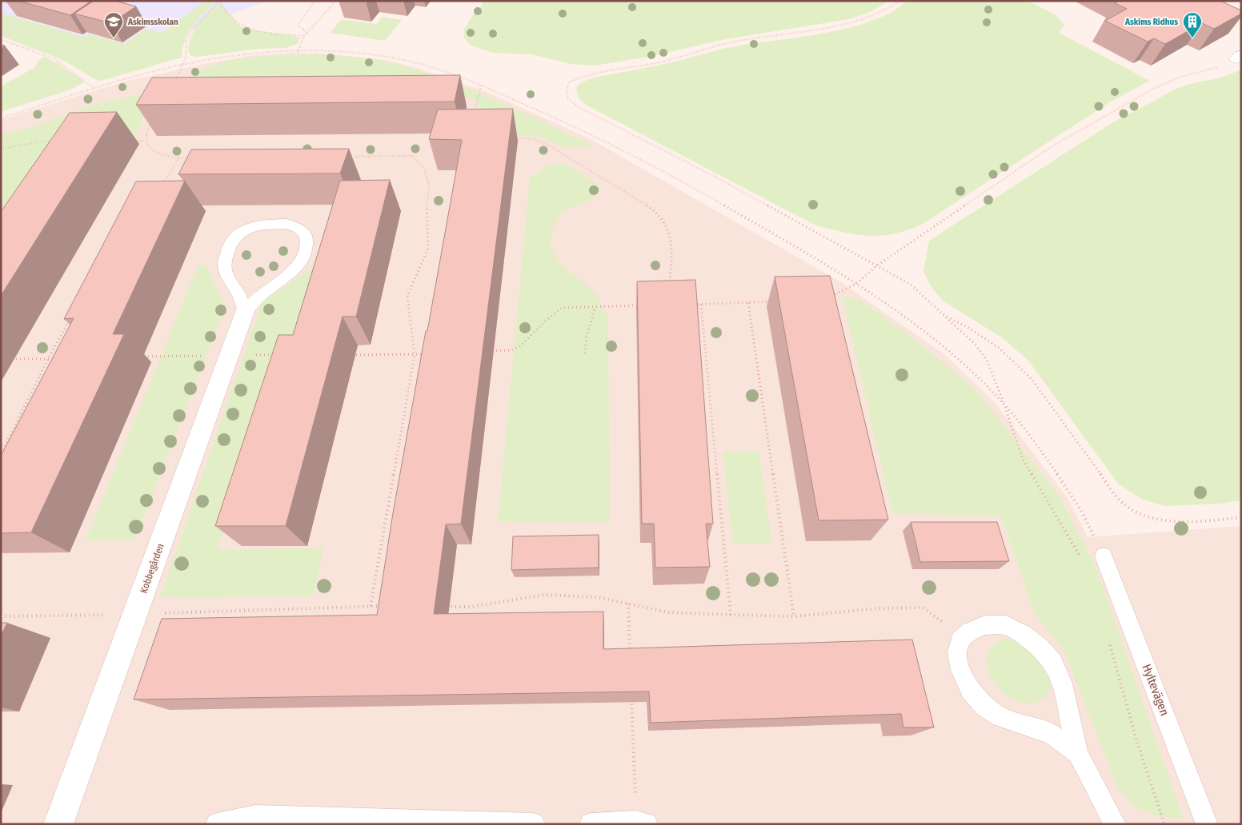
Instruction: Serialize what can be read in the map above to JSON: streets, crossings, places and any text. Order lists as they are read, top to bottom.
{
  "streets": {
    "street": ["Kobbegården"],
    "lane": ["Hyltevägen"]
  },
  "places": {
    "school or university": ["Askimsskolan"],
    "building": ["Askims Ridhus"]
  }
}
